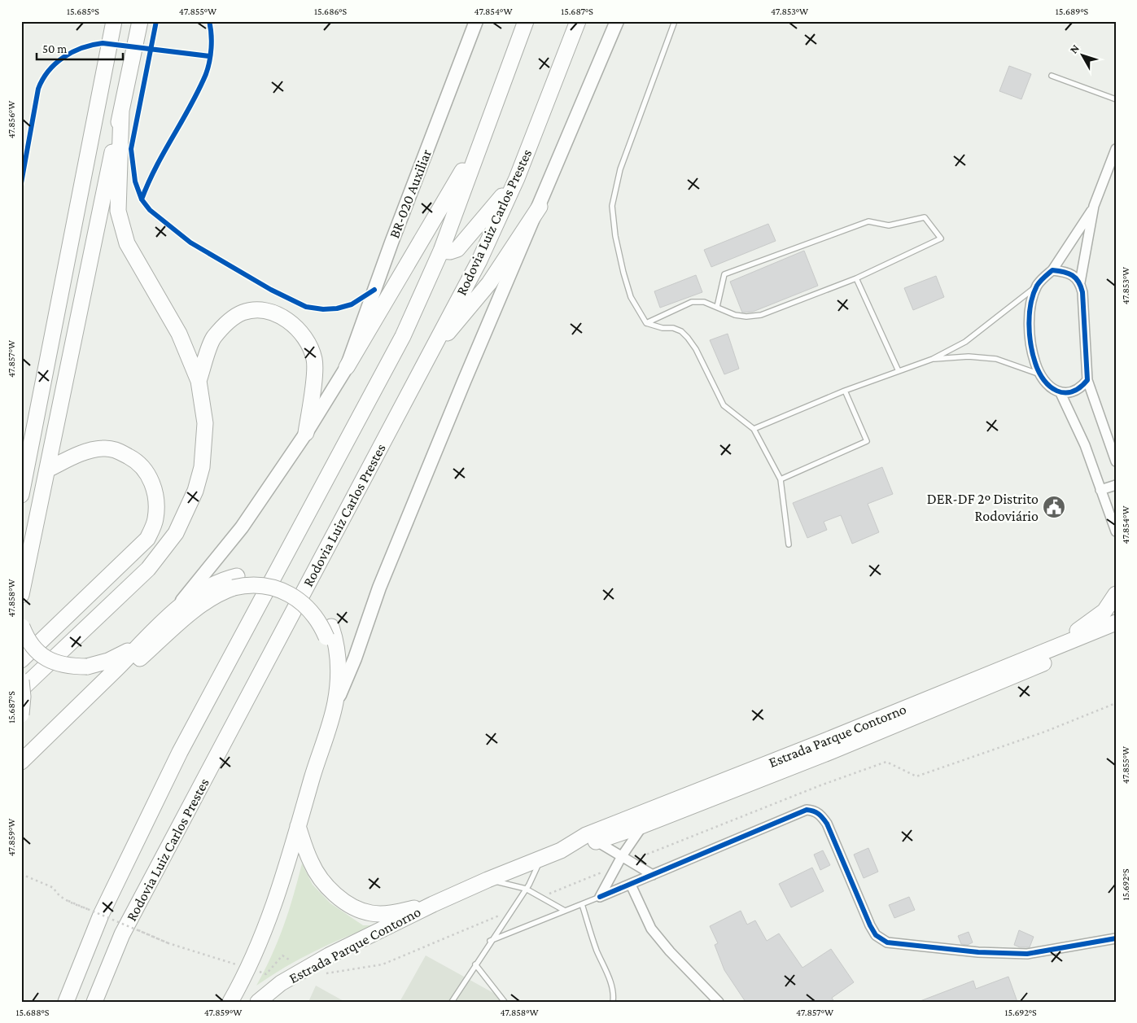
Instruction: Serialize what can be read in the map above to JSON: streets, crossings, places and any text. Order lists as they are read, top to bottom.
{
  "streets": {
    "main road": ["BR-020 Auxiliar", "Rodovia Luiz Carlos Prestes", "Estrada Parque Contorno"]
  },
  "places": {
    "public building": ["DER-DF 2º Distrito Rodoviário"]
  },
  "scale_bar": "50 m",
  "north": "top left",
  "coordinates": [
    "15.685°S",
    "47.855°W",
    "15.686°S",
    "47.854°W",
    "15.687°S",
    "47.853°W",
    "15.689°S",
    "47.856°W",
    "47.857°W",
    "47.858°W",
    "47.859°W",
    "15.692°S",
    "15.688°S"
  ]
}
